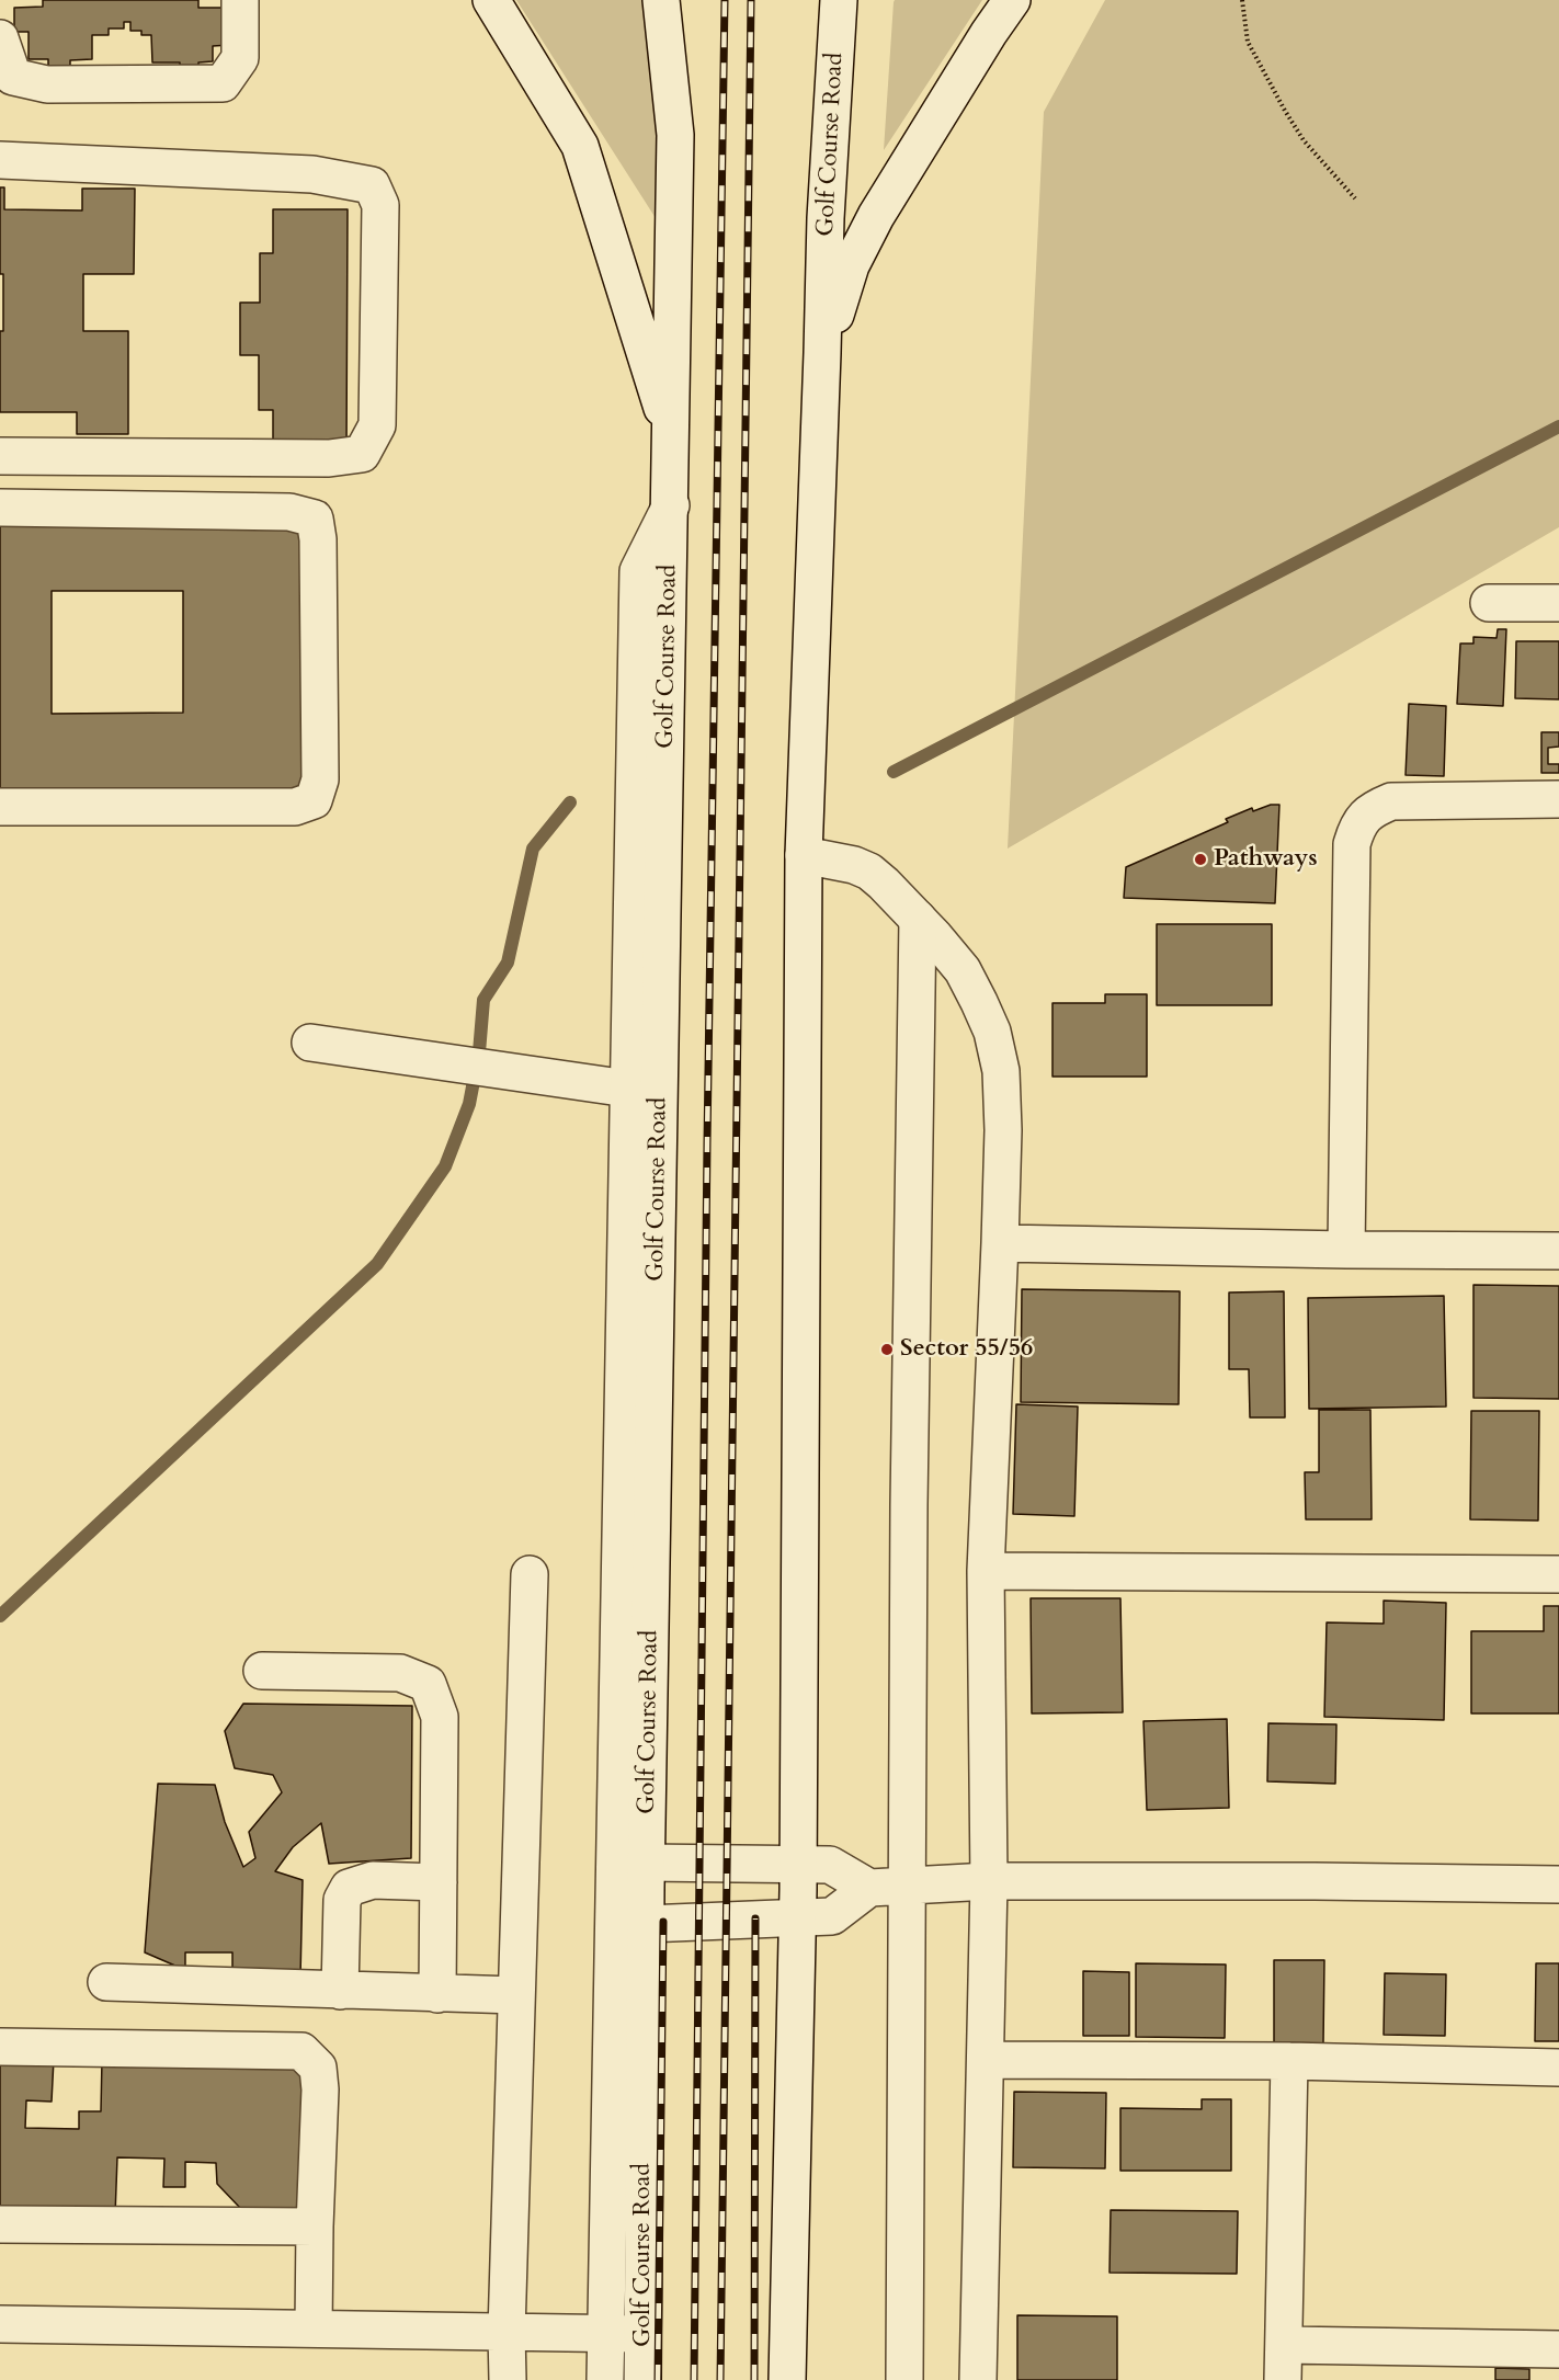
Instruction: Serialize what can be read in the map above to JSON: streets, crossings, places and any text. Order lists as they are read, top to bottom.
{
  "streets": {
    "street": ["Golf Course Road"]
  },
  "places": ["Pathways", "Sector 55/56"]
}
